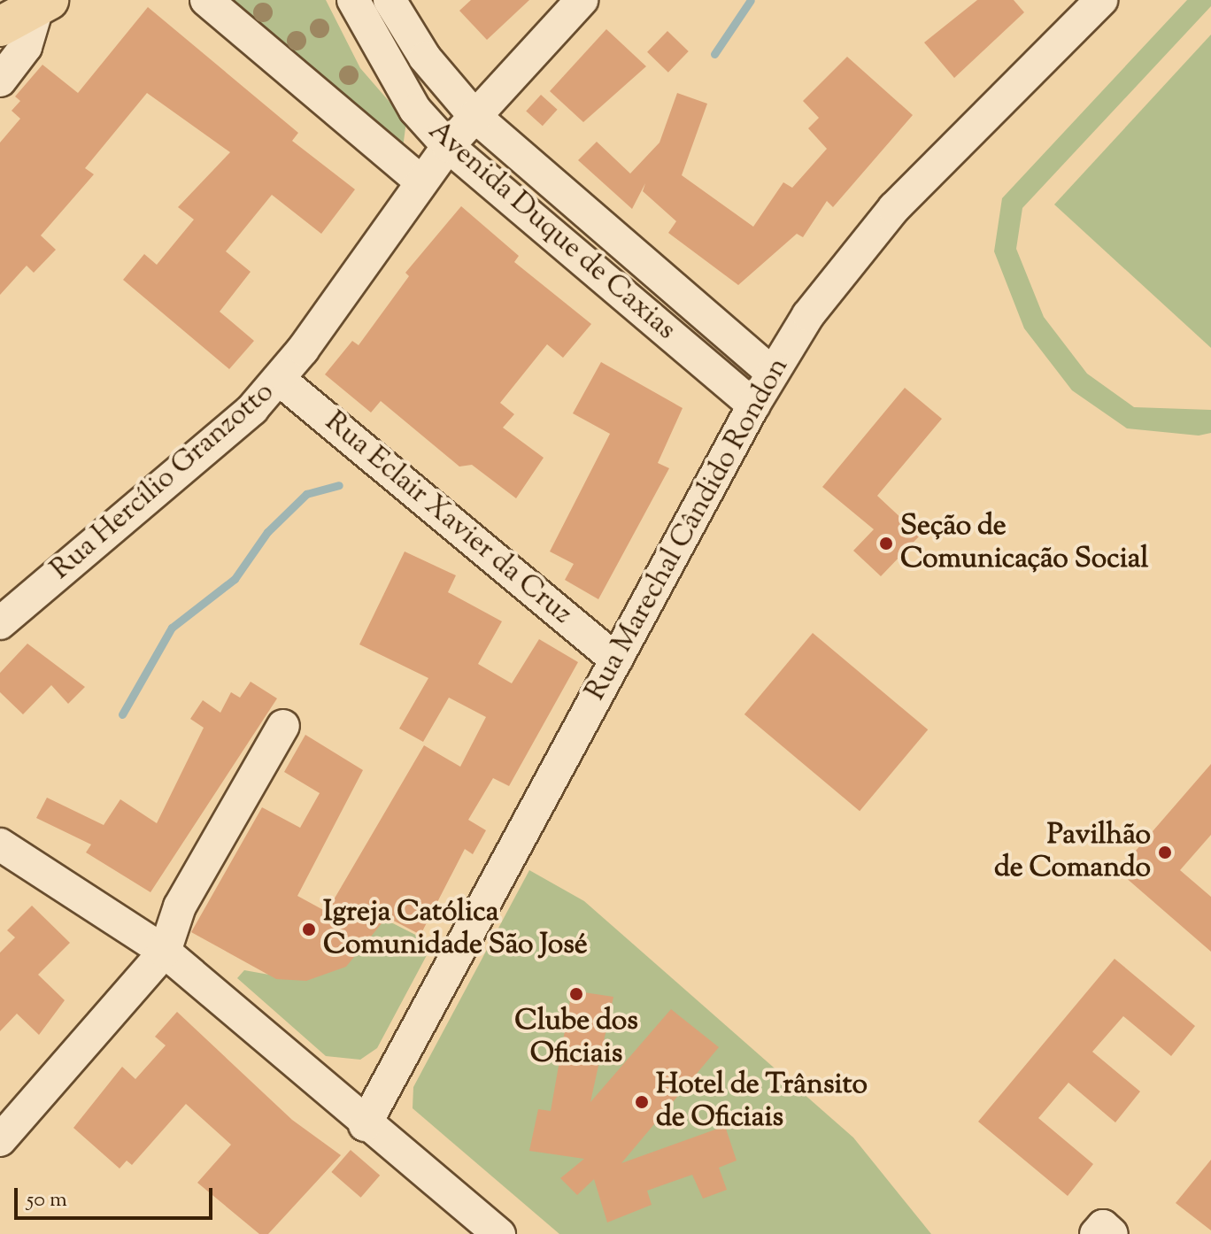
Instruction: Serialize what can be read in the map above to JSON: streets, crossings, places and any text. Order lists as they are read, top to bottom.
{
  "streets": {
    "street": [
      "Avenida Duque de Caxias",
      "Rua Hercílio Granzotto",
      "Rua Eclair Xavier da Cruz",
      "Rua Marechal Cândido Rondon"
    ]
  },
  "crossings": [
    ["Avenida Duque de Caxias", "Rua Hercílio Granzotto"],
    ["Avenida Duque de Caxias", "Rua Marechal Cândido Rondon"],
    ["Rua Hercílio Granzotto", "Rua Eclair Xavier da Cruz"],
    ["Rua Eclair Xavier da Cruz", "Rua Marechal Cândido Rondon"]
  ],
  "places": [
    "Seção de Comunicação Social",
    "Pavilhão de Comando",
    "Igreja Católica Comunidade São José",
    "Clube dos Oficiais",
    "Hotel de Trânsito de Oficiais"
  ],
  "scale_bar": "50 m"
}
